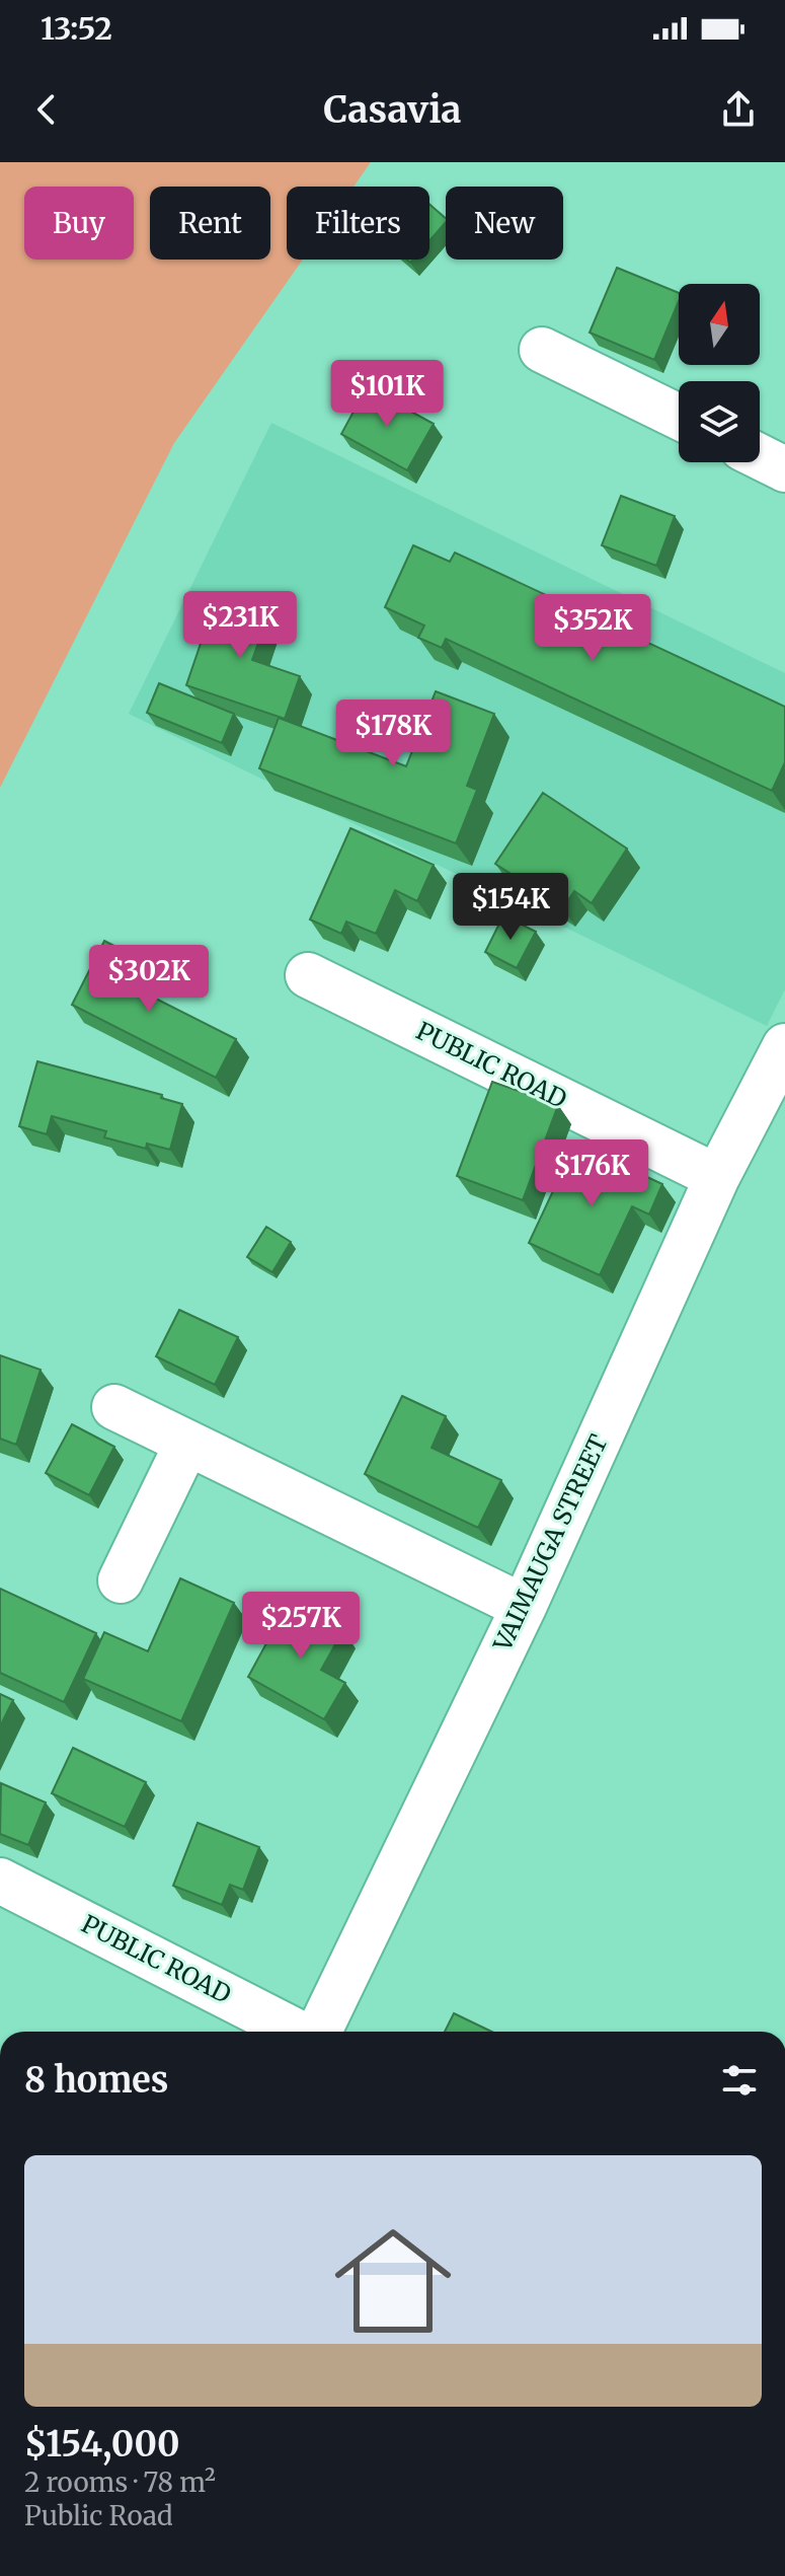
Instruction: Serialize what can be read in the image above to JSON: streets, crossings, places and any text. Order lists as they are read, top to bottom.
{
  "streets": {
    "street": ["PUBLIC ROAD", "VAIMAUGA STREET"]
  },
  "crossings": [
    ["PUBLIC ROAD", "VAIMAUGA STREET"]
  ],
  "north": "top",
  "page": {
    "status": "13:52",
    "header": "Casavia",
    "chip": [
      "Buy",
      "Rent",
      "Filters",
      "New"
    ],
    "price": [
      "$101K",
      "$231K",
      "$352K",
      "$178K",
      "$154K",
      "$302K",
      "$176K",
      "$257K"
    ],
    "heading": "8 homes",
    "list": [
      {
        "name": "$154,000",
        "note": "2 rooms · 78 m² · Public Road"
      }
    ]
  }
}
